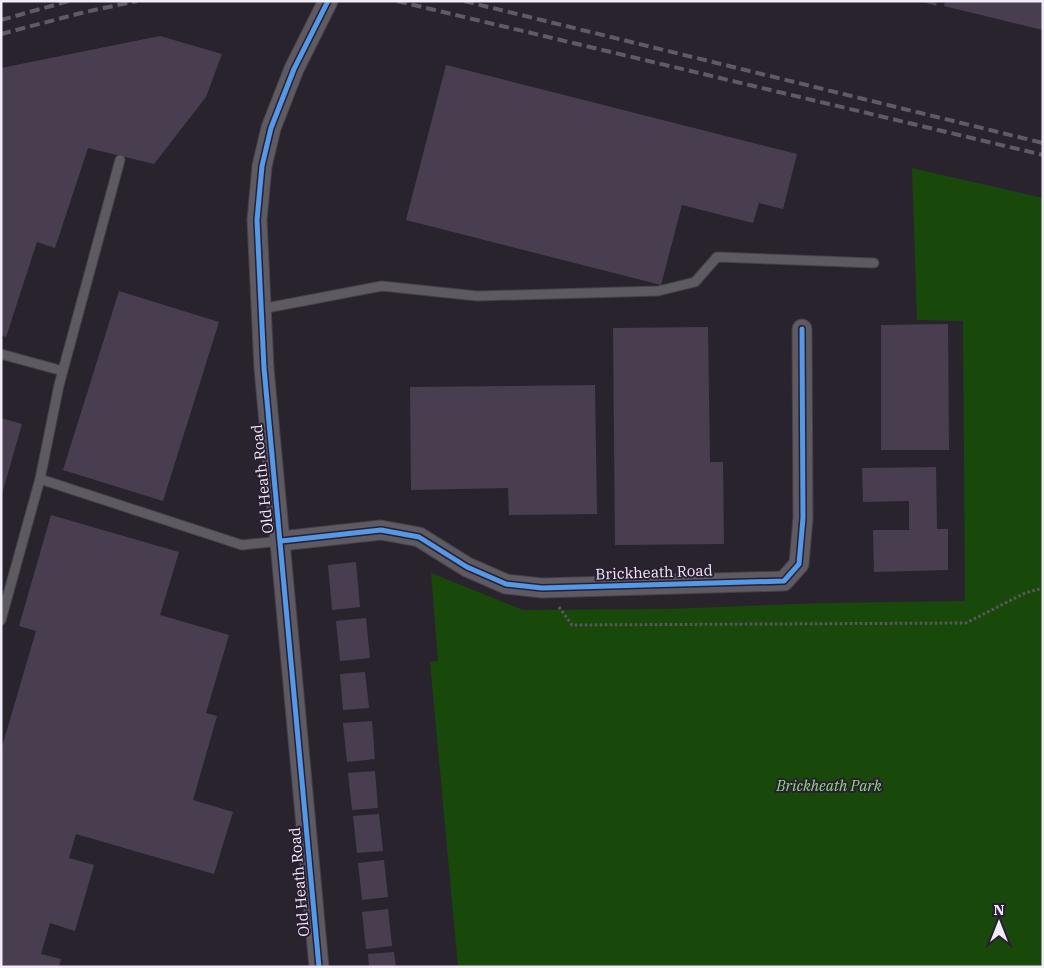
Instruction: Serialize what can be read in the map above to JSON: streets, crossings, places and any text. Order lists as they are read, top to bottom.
{
  "streets": {
    "street": ["Old Heath Road", "Brickheath Road"]
  },
  "crossings": [
    ["Old Heath Road", "Brickheath Road"]
  ],
  "parks": ["Brickheath Park"],
  "north": "top"
}
